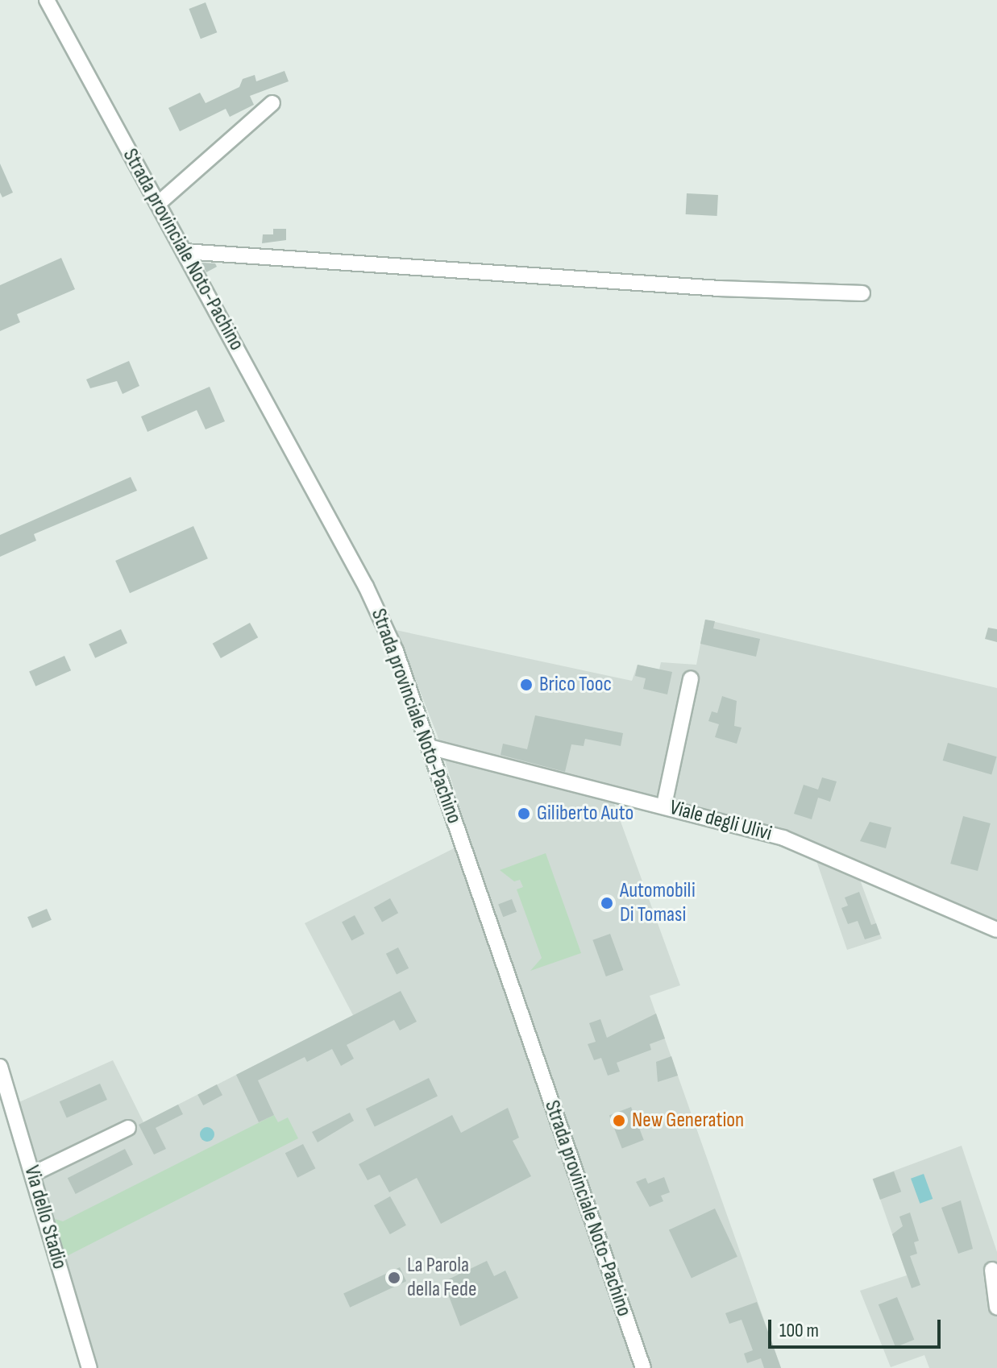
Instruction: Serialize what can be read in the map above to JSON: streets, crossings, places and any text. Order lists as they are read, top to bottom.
{
  "streets": {
    "street": ["Strada provinciale Noto-Pachino", "Viale degli Ulivi", "Via dello Stadio"]
  },
  "crossings": [
    ["Strada provinciale Noto-Pachino", "Viale degli Ulivi"]
  ],
  "places": [
    "Brico Tooc",
    "Giliberto Auto",
    "Automobili Di Tomasi",
    "New Generation",
    "La Parola della Fede"
  ],
  "scale_bar": "100 m"
}
